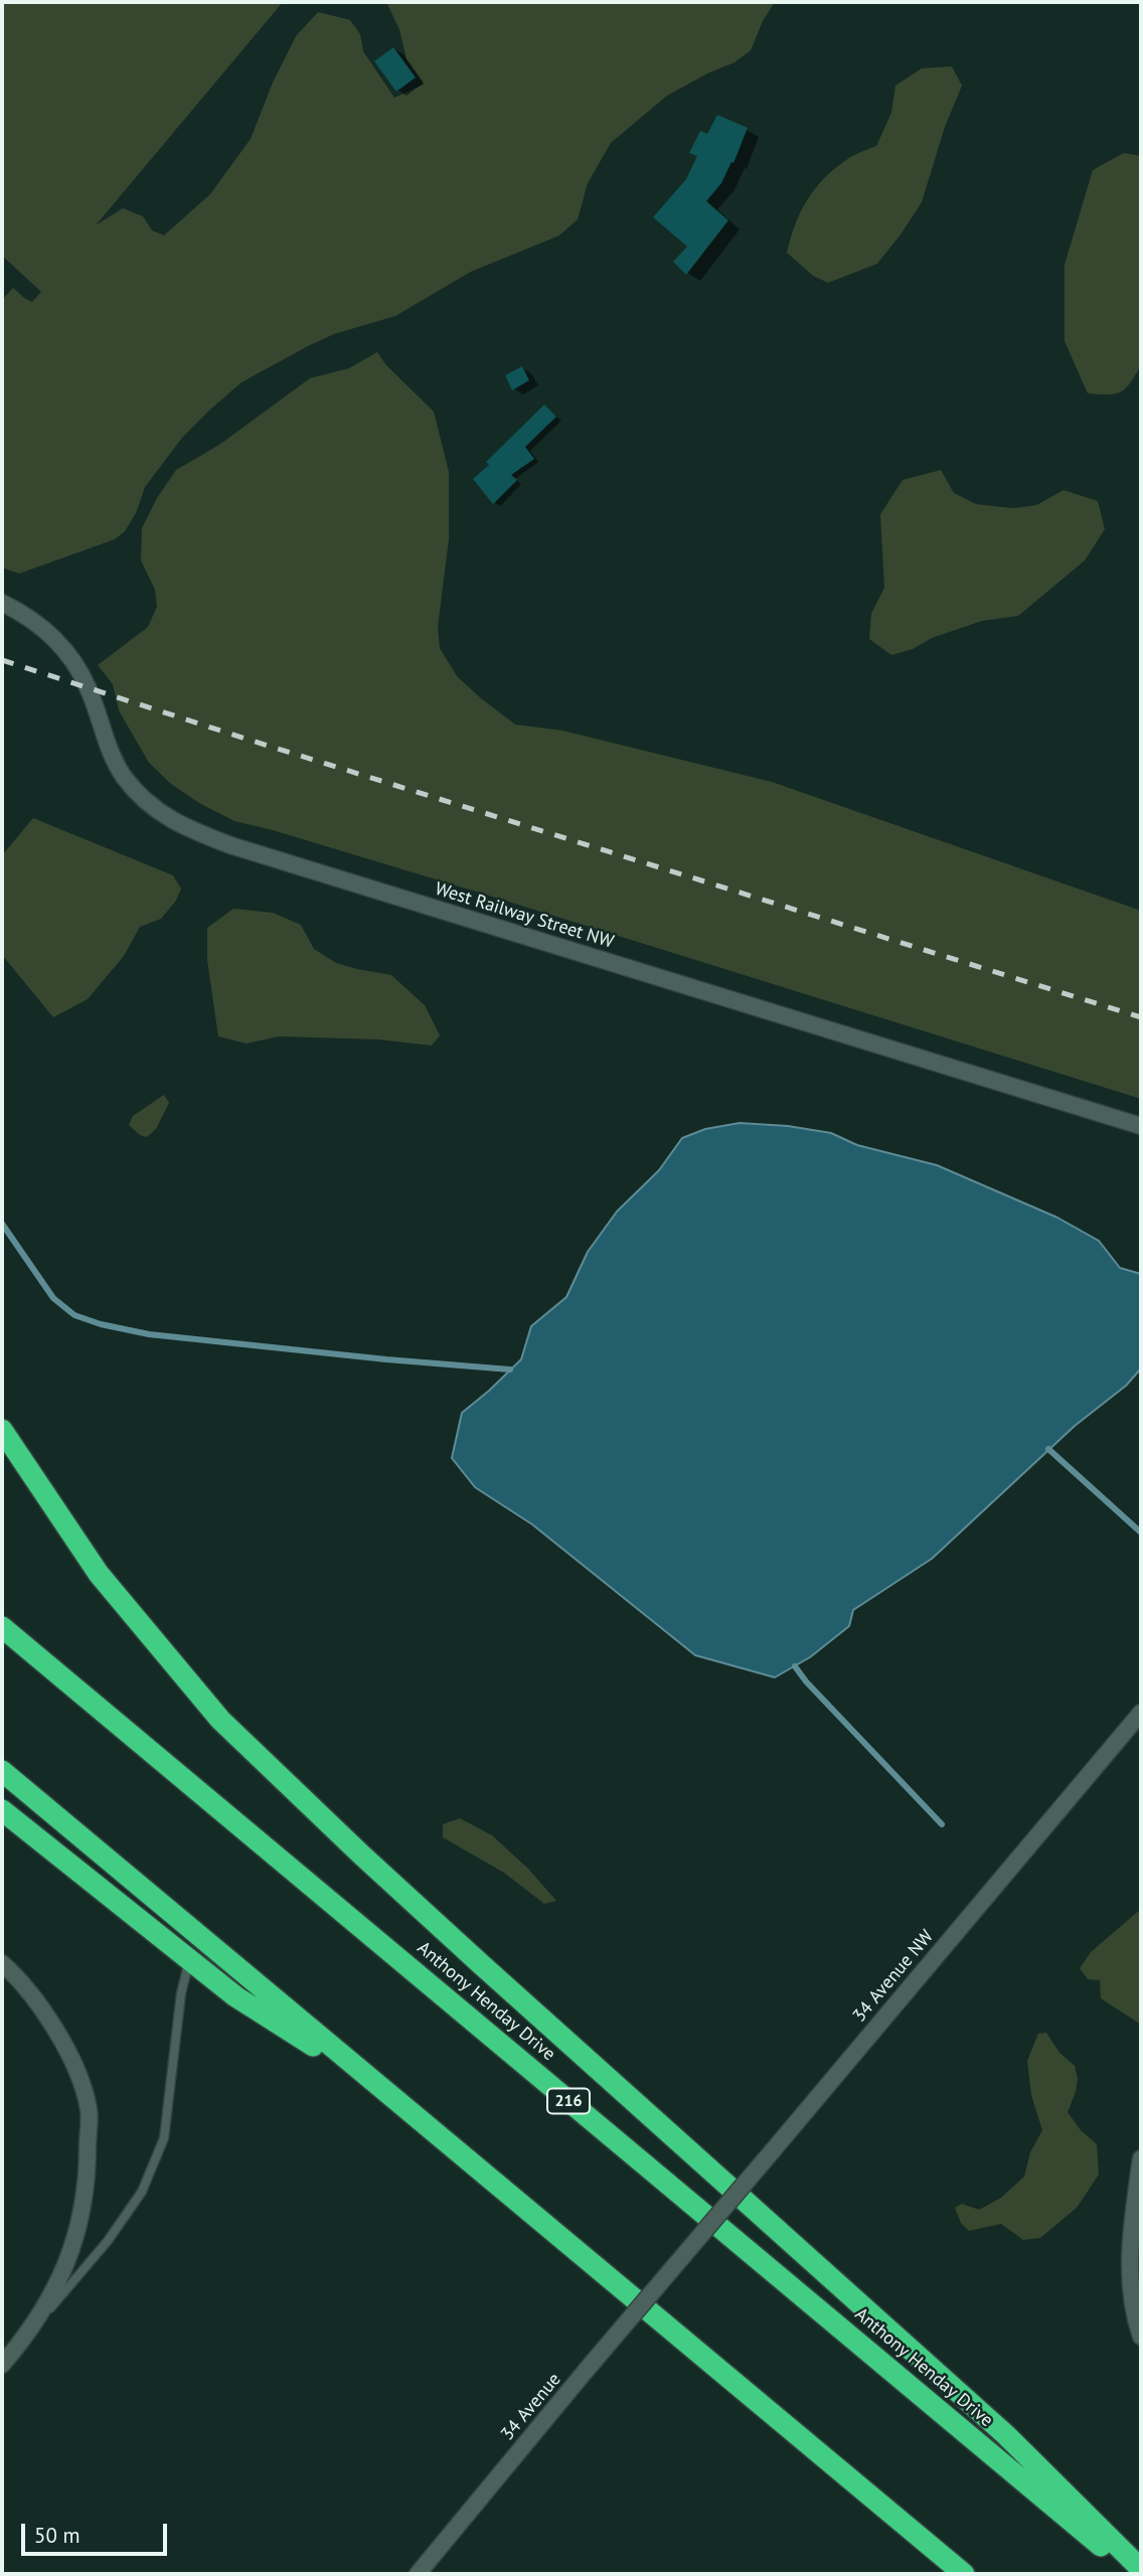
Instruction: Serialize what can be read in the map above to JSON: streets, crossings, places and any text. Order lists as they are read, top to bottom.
{
  "streets": {
    "highway": ["Anthony Henday Drive", "216"],
    "street": ["West Railway Street NW", "34 Avenue NW", "34 Avenue"]
  },
  "crossings": [
    ["34 Avenue NW", "34 Avenue"]
  ],
  "scale_bar": "50 m"
}
